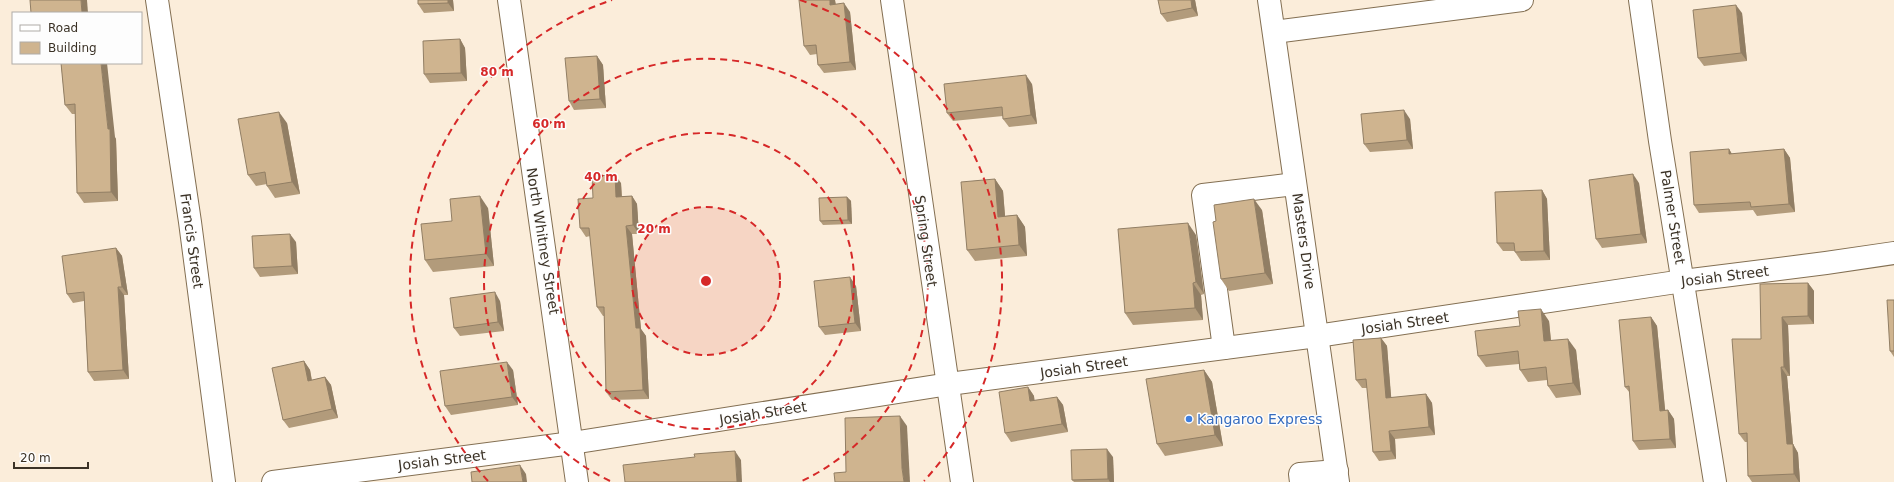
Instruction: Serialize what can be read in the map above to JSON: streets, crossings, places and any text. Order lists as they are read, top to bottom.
{
  "streets": {
    "street": [
      "Palmer Street",
      "Francis Street",
      "North Whitney Street",
      "Spring Street",
      "Masters Drive",
      "Josiah Street"
    ]
  },
  "crossings": [
    ["Palmer Street", "Josiah Street"],
    ["North Whitney Street", "Josiah Street"],
    ["Spring Street", "Josiah Street"],
    ["Masters Drive", "Josiah Street"]
  ],
  "places": ["Kangaroo Express"],
  "legend": ["Road", "Building"],
  "scale_bar": "20 m",
  "rings": [
    "80 m",
    "60 m",
    "40 m",
    "20 m"
  ]
}
